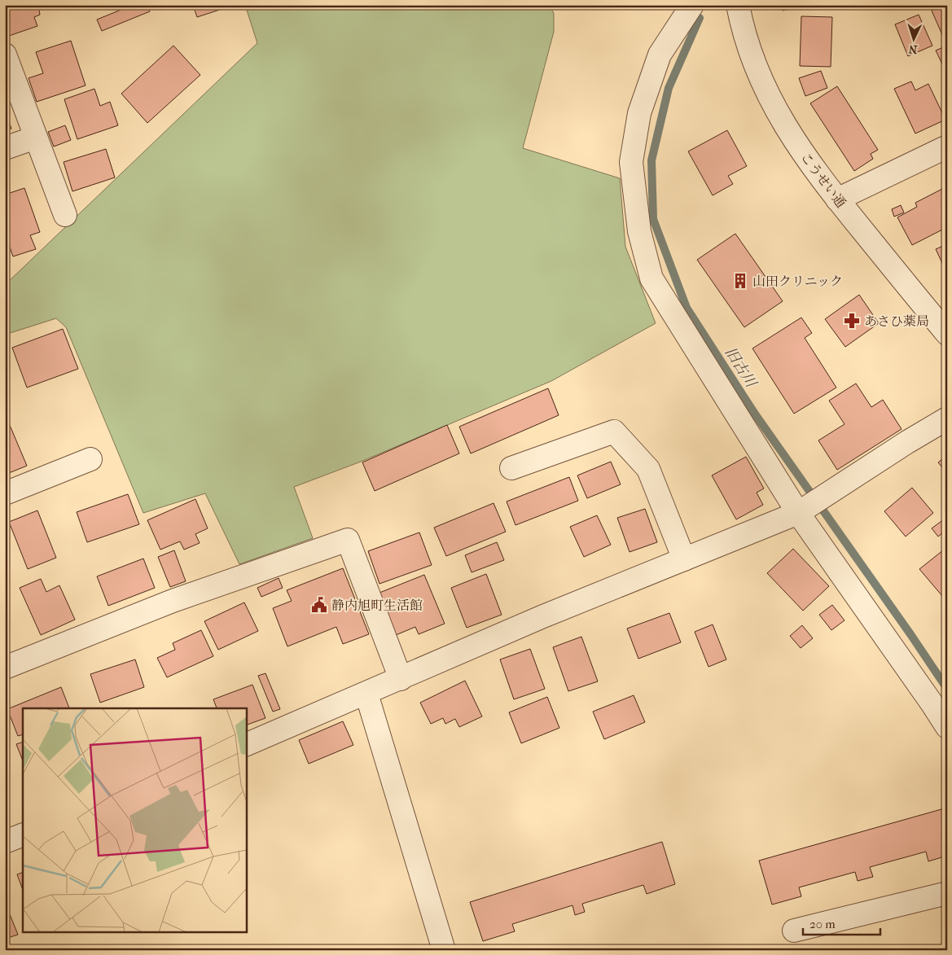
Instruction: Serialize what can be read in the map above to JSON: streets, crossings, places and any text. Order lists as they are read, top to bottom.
{
  "streets": {
    "street": ["こうせい通"]
  },
  "water": ["旧古川"],
  "places": {
    "building": ["山田クリニック"],
    "pharmacy": ["あさひ薬局"],
    "public building": ["静内旭町生活館"]
  },
  "scale_bar": "20 m",
  "north": "bottom"
}
